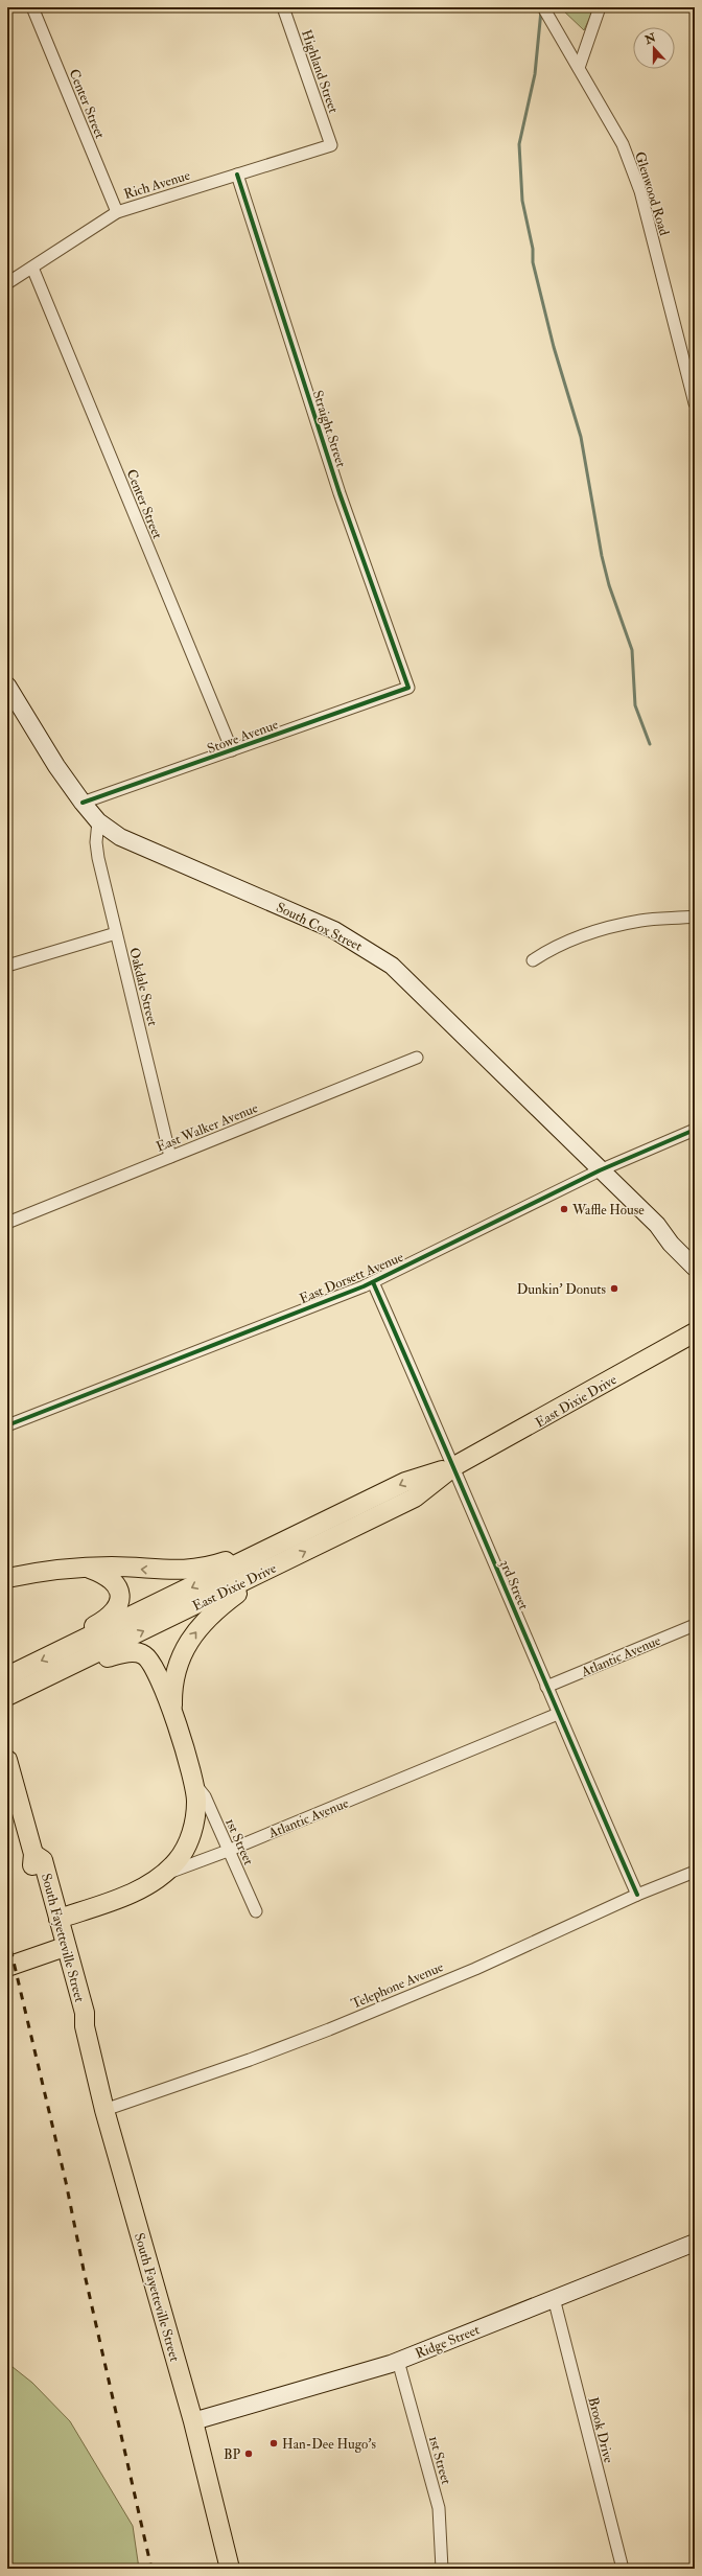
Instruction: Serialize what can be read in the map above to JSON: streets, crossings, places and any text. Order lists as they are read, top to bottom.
{
  "streets": {
    "main road": [
      "South Cox Street",
      "East Dixie Drive",
      "Atlantic Avenue",
      "South Fayetteville Street",
      "Ridge Street"
    ],
    "street": [
      "Highland Street",
      "Center Street",
      "Rich Avenue",
      "Glenwood Road",
      "Straight Street",
      "Stowe Avenue",
      "Oakdale Street",
      "East Walker Avenue",
      "East Dorsett Avenue",
      "3rd Street",
      "1st Street",
      "Telephone Avenue",
      "Brook Drive"
    ]
  },
  "crossings": [
    ["Highland Street", "Rich Avenue"],
    ["Center Street", "Rich Avenue"],
    ["Center Street", "Stowe Avenue"],
    ["Rich Avenue", "Straight Street"],
    ["Straight Street", "Stowe Avenue"],
    ["Stowe Avenue", "South Cox Street"],
    ["South Cox Street", "Oakdale Street"],
    ["South Cox Street", "East Dorsett Avenue"],
    ["Oakdale Street", "East Walker Avenue"],
    ["East Dorsett Avenue", "3rd Street"],
    ["East Dixie Drive", "3rd Street"],
    ["3rd Street", "Atlantic Avenue"],
    ["3rd Street", "Telephone Avenue"],
    ["Atlantic Avenue", "1st Street"],
    ["Atlantic Avenue", "South Fayetteville Street"],
    ["1st Street", "Ridge Street"],
    ["South Fayetteville Street", "Telephone Avenue"],
    ["South Fayetteville Street", "Ridge Street"],
    ["Ridge Street", "Brook Drive"]
  ],
  "places": [
    "Waffle House",
    "Dunkin' Donuts",
    "Han-Dee Hugo's",
    "BP"
  ],
  "north": "top"
}
